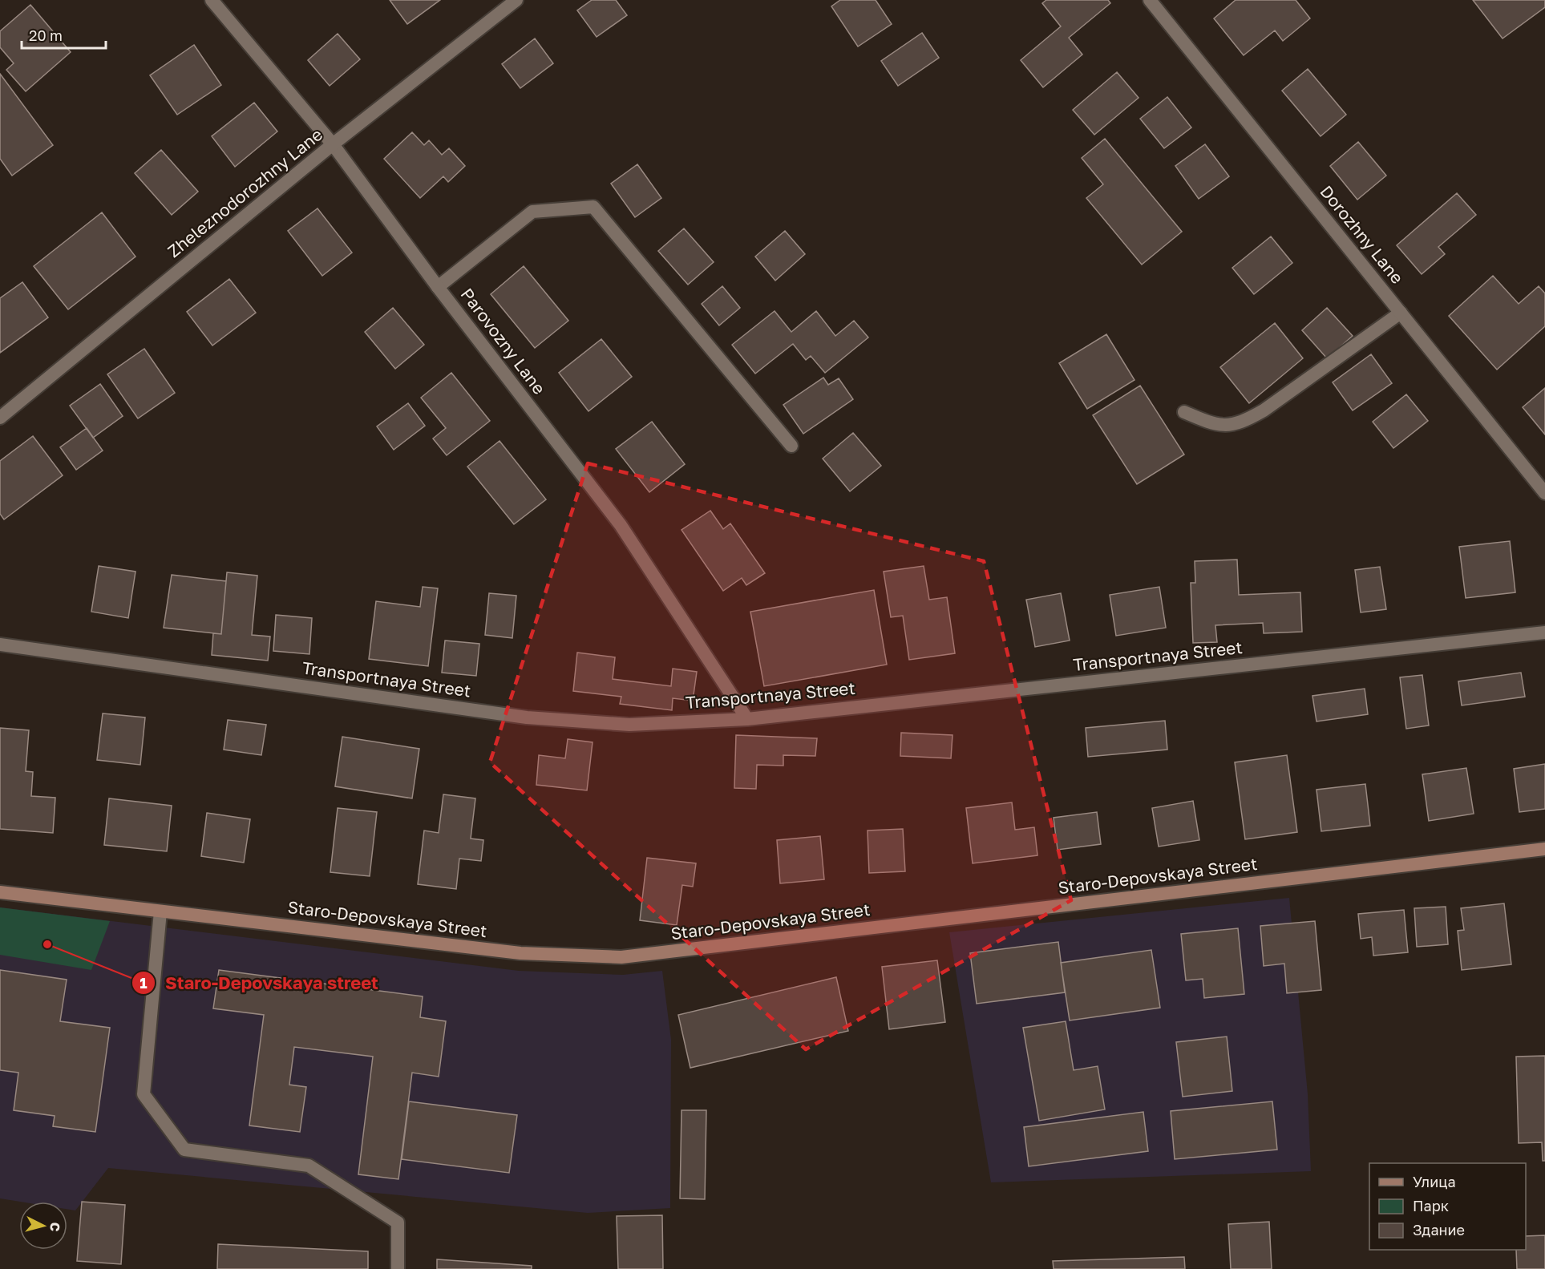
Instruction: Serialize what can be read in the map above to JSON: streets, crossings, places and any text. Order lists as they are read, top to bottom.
{
  "streets": {
    "main road": ["Staro-Depovskaya Street"],
    "street": [
      "Zheleznodorozhny Lane",
      "Dorozhny Lane",
      "Parovozny Lane",
      "Transportnaya Street"
    ]
  },
  "crossings": [
    ["Zheleznodorozhny Lane", "Parovozny Lane"],
    ["Parovozny Lane", "Transportnaya Street"]
  ],
  "places": ["Staro-Depovskaya street"],
  "legend": ["Улица", "Парк", "Здание"],
  "scale_bar": "20 m",
  "north": "right"
}
